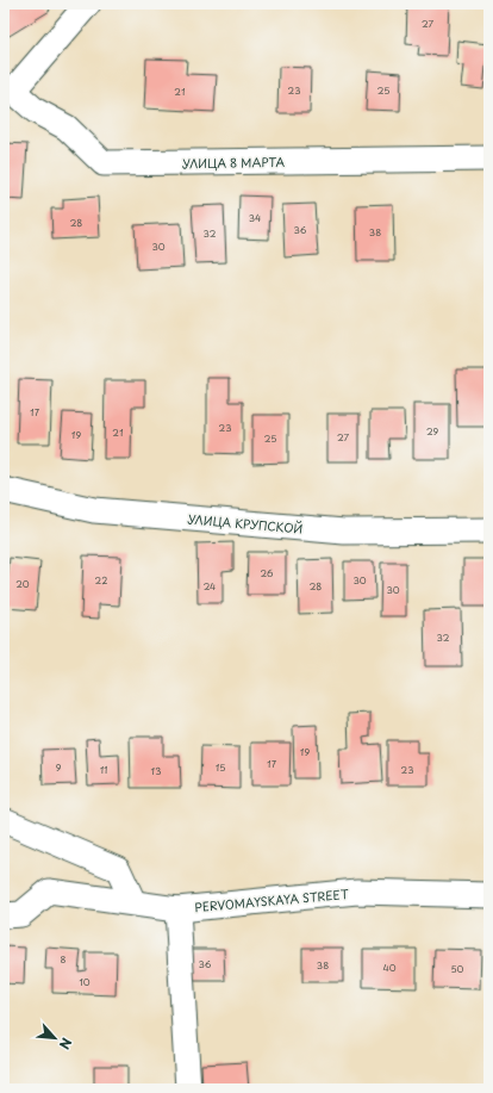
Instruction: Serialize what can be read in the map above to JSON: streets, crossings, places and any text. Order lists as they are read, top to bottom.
{
  "streets": {
    "street": ["УЛИЦА 8 МАРТА", "УЛИЦА КРУПСКОЙ", "PERVOMAYSKAYA STREET"]
  },
  "house_numbers": [
    "27",
    "23",
    "25",
    "21",
    "34",
    "28",
    "36",
    "38",
    "32",
    "30",
    "17",
    "23",
    "29",
    "21",
    "19",
    "27",
    "25",
    "26",
    "22",
    "30",
    "20",
    "24",
    "28",
    "30",
    "32",
    "19",
    "17",
    "9",
    "15",
    "11",
    "23",
    "13",
    "8",
    "36",
    "38",
    "40",
    "50",
    "10"
  ],
  "north": "bottom right"
}
